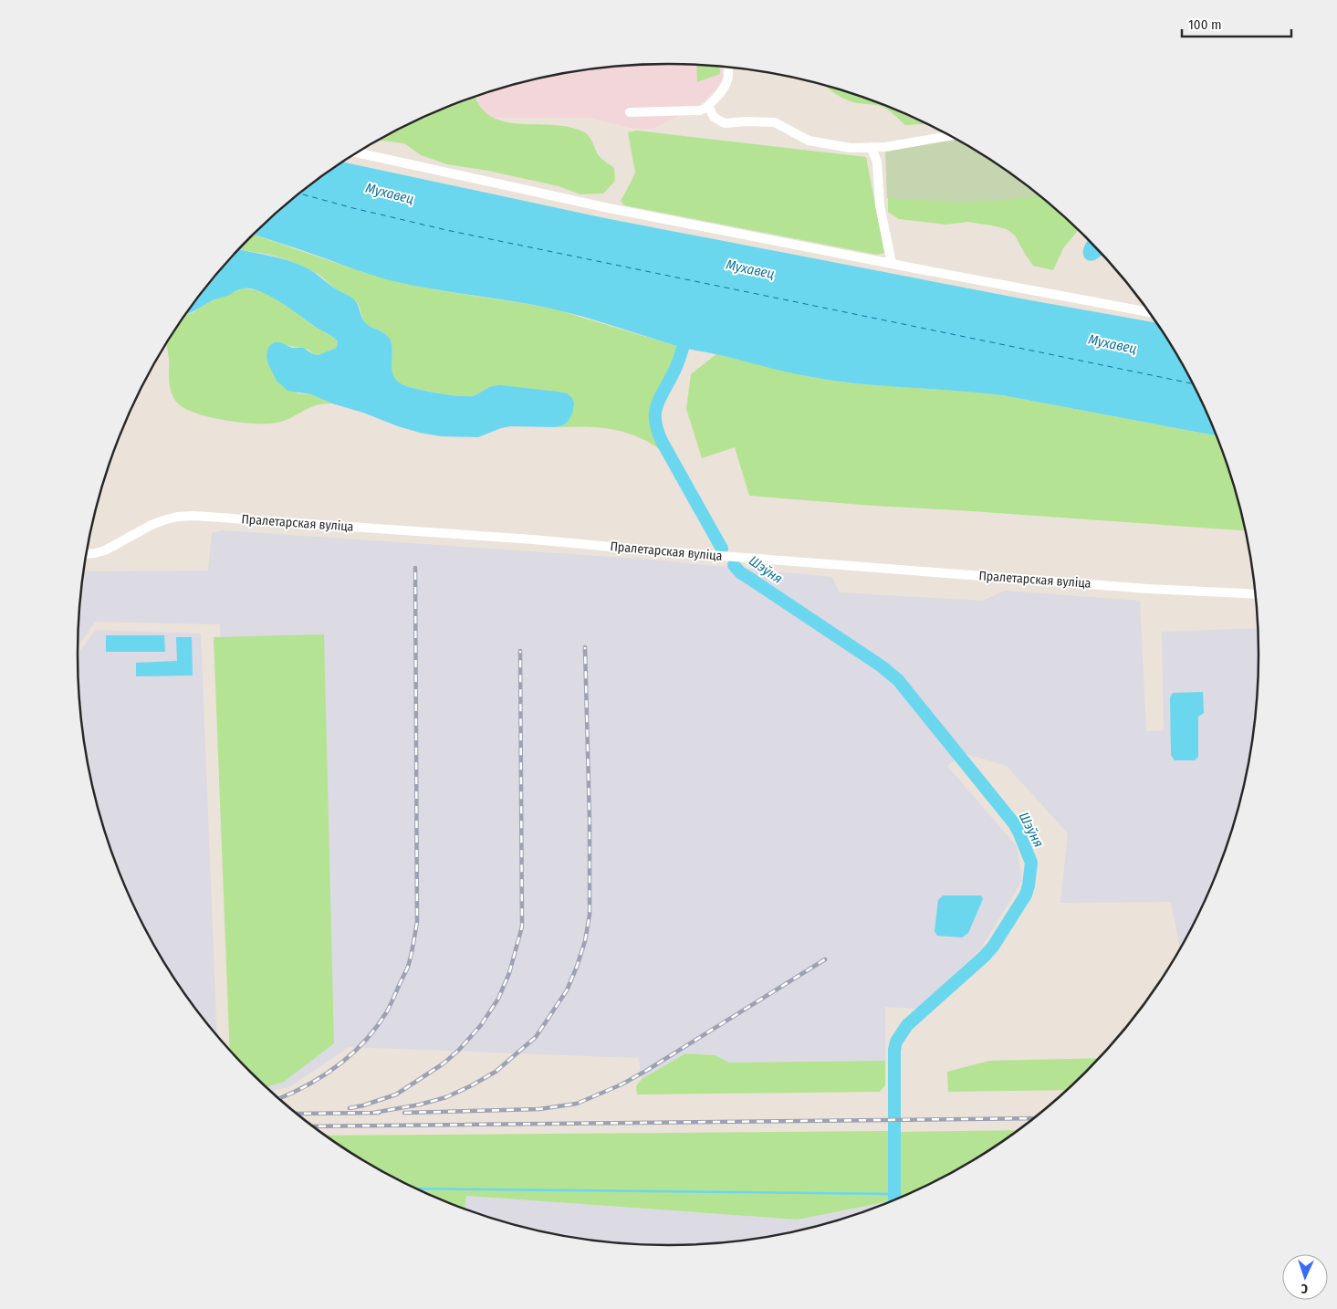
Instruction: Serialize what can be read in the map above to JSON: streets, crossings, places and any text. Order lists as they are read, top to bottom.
{
  "streets": {
    "street": ["Пралетарская вуліца"]
  },
  "water": ["Мухавец", "Шэўня"],
  "scale_bar": "100 m",
  "north": "bottom"
}
